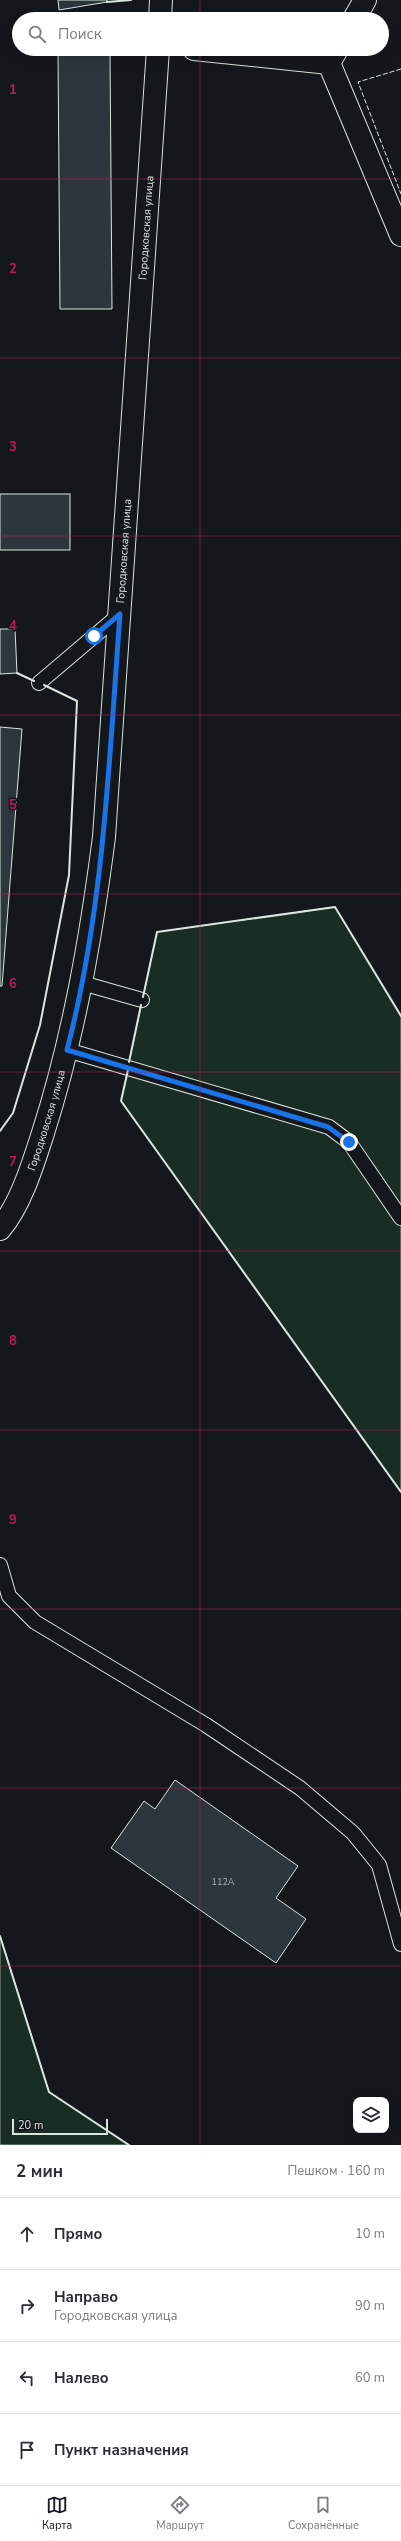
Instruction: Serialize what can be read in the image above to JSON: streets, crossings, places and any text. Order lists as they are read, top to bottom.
{
  "streets": {
    "main road": ["Городковская улица"]
  },
  "house_numbers": ["112А"],
  "scale_bar": "20 m",
  "page": {
    "search": "Поиск",
    "scale": "20 m",
    "heading": ["2 мин", "Пешком · 160 m"],
    "list": [
      ["Прямо", "10 m"],
      ["Направо", "Городковская улица", "90 m"],
      ["Налево", "60 m"],
      "Пункт назначения"
    ],
    "nav": ["Карта", "Маршрут", "Сохранённые"]
  },
  "grid": {
    "rows": [
      "1",
      "2",
      "3",
      "4",
      "5",
      "6",
      "7",
      "8",
      "9"
    ]
  }
}
